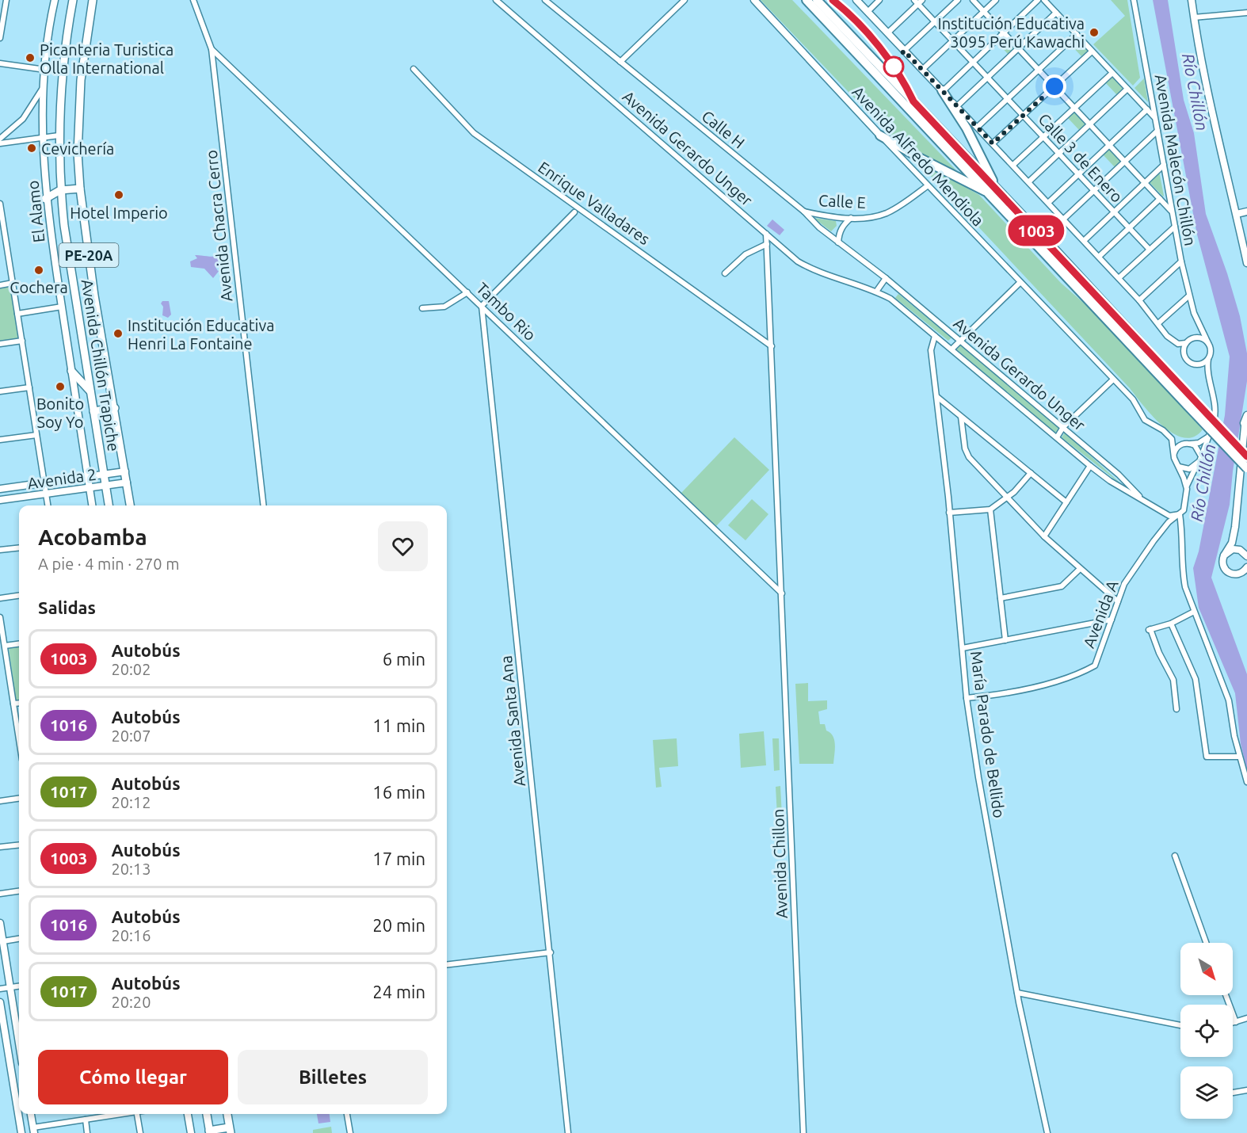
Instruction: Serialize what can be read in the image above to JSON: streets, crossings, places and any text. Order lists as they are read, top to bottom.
{
  "streets": {
    "main road": ["PE-20A", "Avenida Chillón Trapiche"],
    "street": [
      "Calle H",
      "Avenida Gerardo Unger",
      "Avenida Alfredo Mendiola",
      "Calle 3 de Enero",
      "Avenida Malecón Chillón",
      "Calle E",
      "Enrique Valladares",
      "El Alamo",
      "Avenida Chacra Cerro",
      "Tambo Rio",
      "Avenida 2",
      "Avenida A",
      "Avenida Santa Ana",
      "María Parado de Bellido",
      "Avenida Chillon"
    ]
  },
  "crossings": [
    ["Calle H", "Avenida Gerardo Unger"],
    ["Calle H", "Calle E"],
    ["Avenida Gerardo Unger", "Avenida A"],
    ["Avenida Gerardo Unger", "María Parado de Bellido"],
    ["Avenida Alfredo Mendiola", "Calle E"],
    ["El Alamo", "Avenida 2"],
    ["Avenida Chacra Cerro", "Tambo Rio"],
    ["Tambo Rio", "Avenida Santa Ana"],
    ["Tambo Rio", "Avenida Chillon"],
    ["Avenida Chillón Trapiche", "Avenida 2"],
    ["Avenida A", "María Parado de Bellido"]
  ],
  "water": ["Río Chillón"],
  "places": [
    "Institución Educativa 3095 Perú Kawachi",
    "Picanteria Turistica Olla International",
    "Cevichería",
    "Hotel Imperio",
    "Cochera",
    "Institución Educativa Henri La Fontaine",
    "Bonito Soy Yo"
  ],
  "lines": ["bus line 1003"],
  "north": "bottom right",
  "page": {
    "on_map": "1003",
    "heading": [
      ["Acobamba", "A pie · 4 min · 270 m"],
      "Salidas"
    ],
    "list": [
      {
        "mark": "1003",
        "name": "Autobús",
        "note": "20:02",
        "value": "6 min"
      },
      {
        "mark": "1016",
        "name": "Autobús",
        "note": "20:07",
        "value": "11 min"
      },
      {
        "mark": "1017",
        "name": "Autobús",
        "note": "20:12",
        "value": "16 min"
      },
      {
        "mark": "1003",
        "name": "Autobús",
        "note": "20:13",
        "value": "17 min"
      },
      {
        "mark": "1016",
        "name": "Autobús",
        "note": "20:16",
        "value": "20 min"
      },
      {
        "mark": "1017",
        "name": "Autobús",
        "note": "20:20",
        "value": "24 min"
      }
    ],
    "buttons": ["Cómo llegar", "Billetes"]
  }
}
